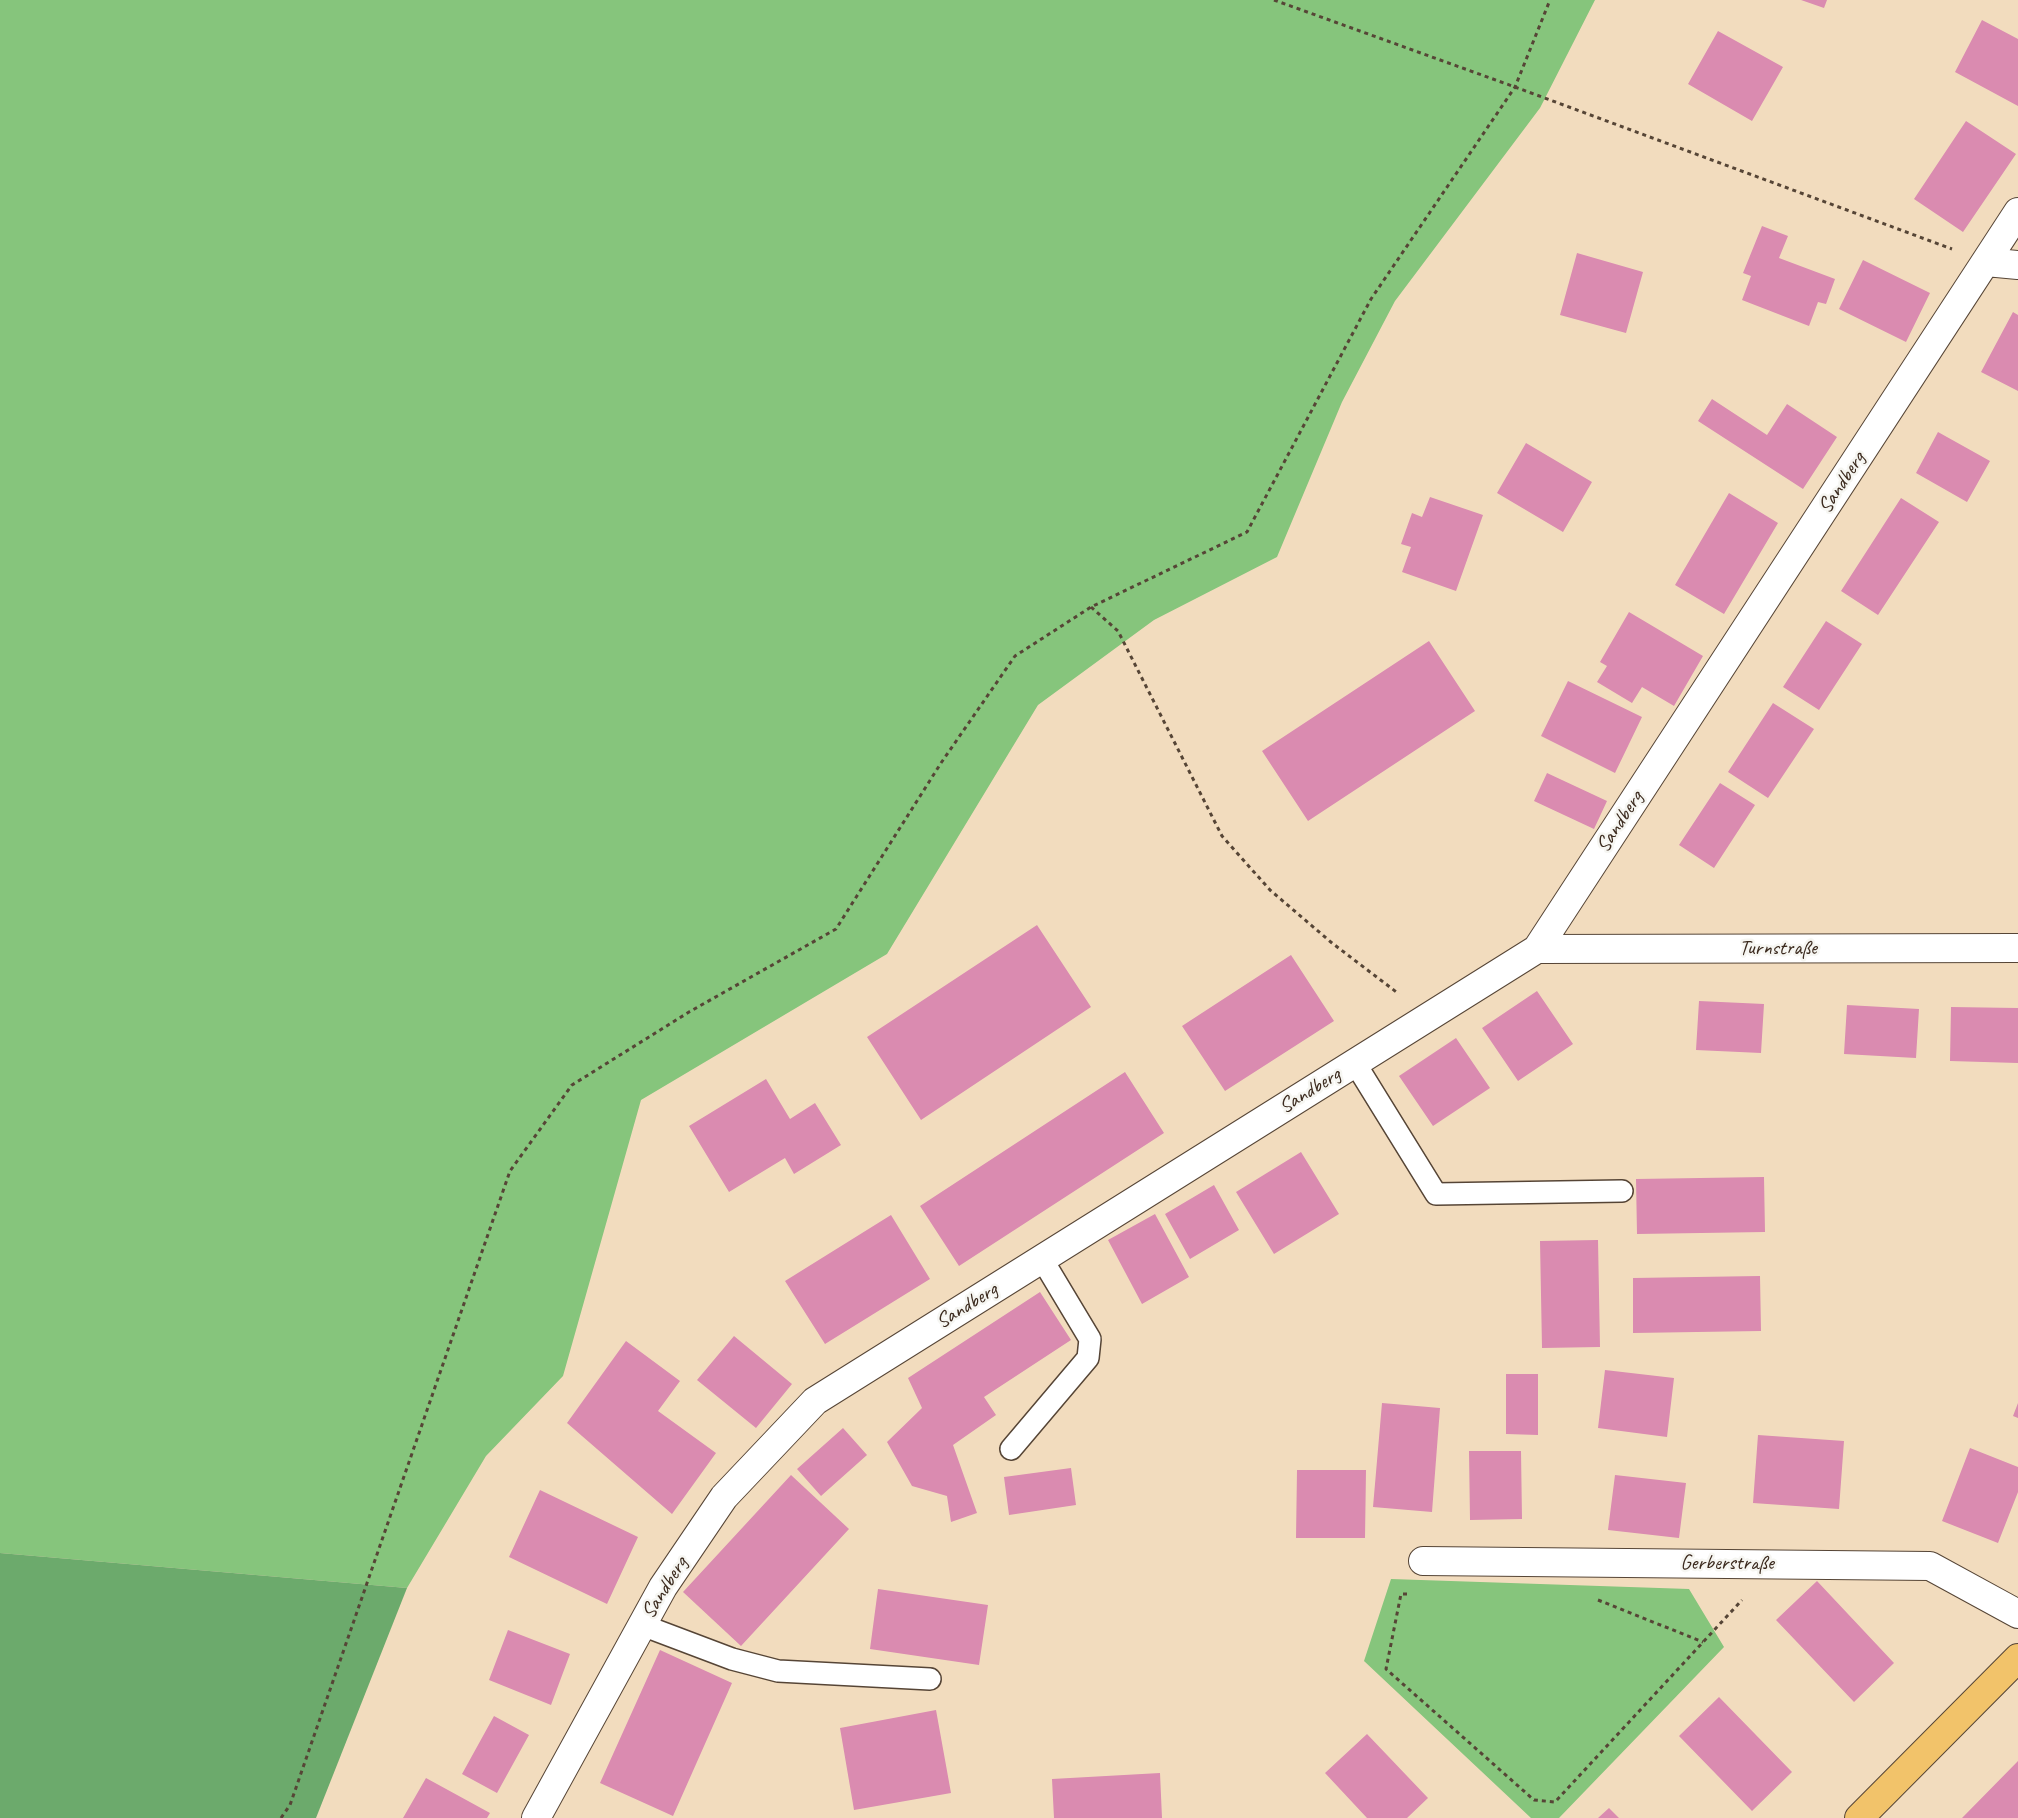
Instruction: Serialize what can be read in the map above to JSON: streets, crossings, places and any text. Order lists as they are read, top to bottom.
{
  "streets": {
    "street": ["Sandberg", "Turnstraße", "Gerberstraße"]
  },
  "crossings": [
    ["Sandberg", "Turnstraße"]
  ]
}
